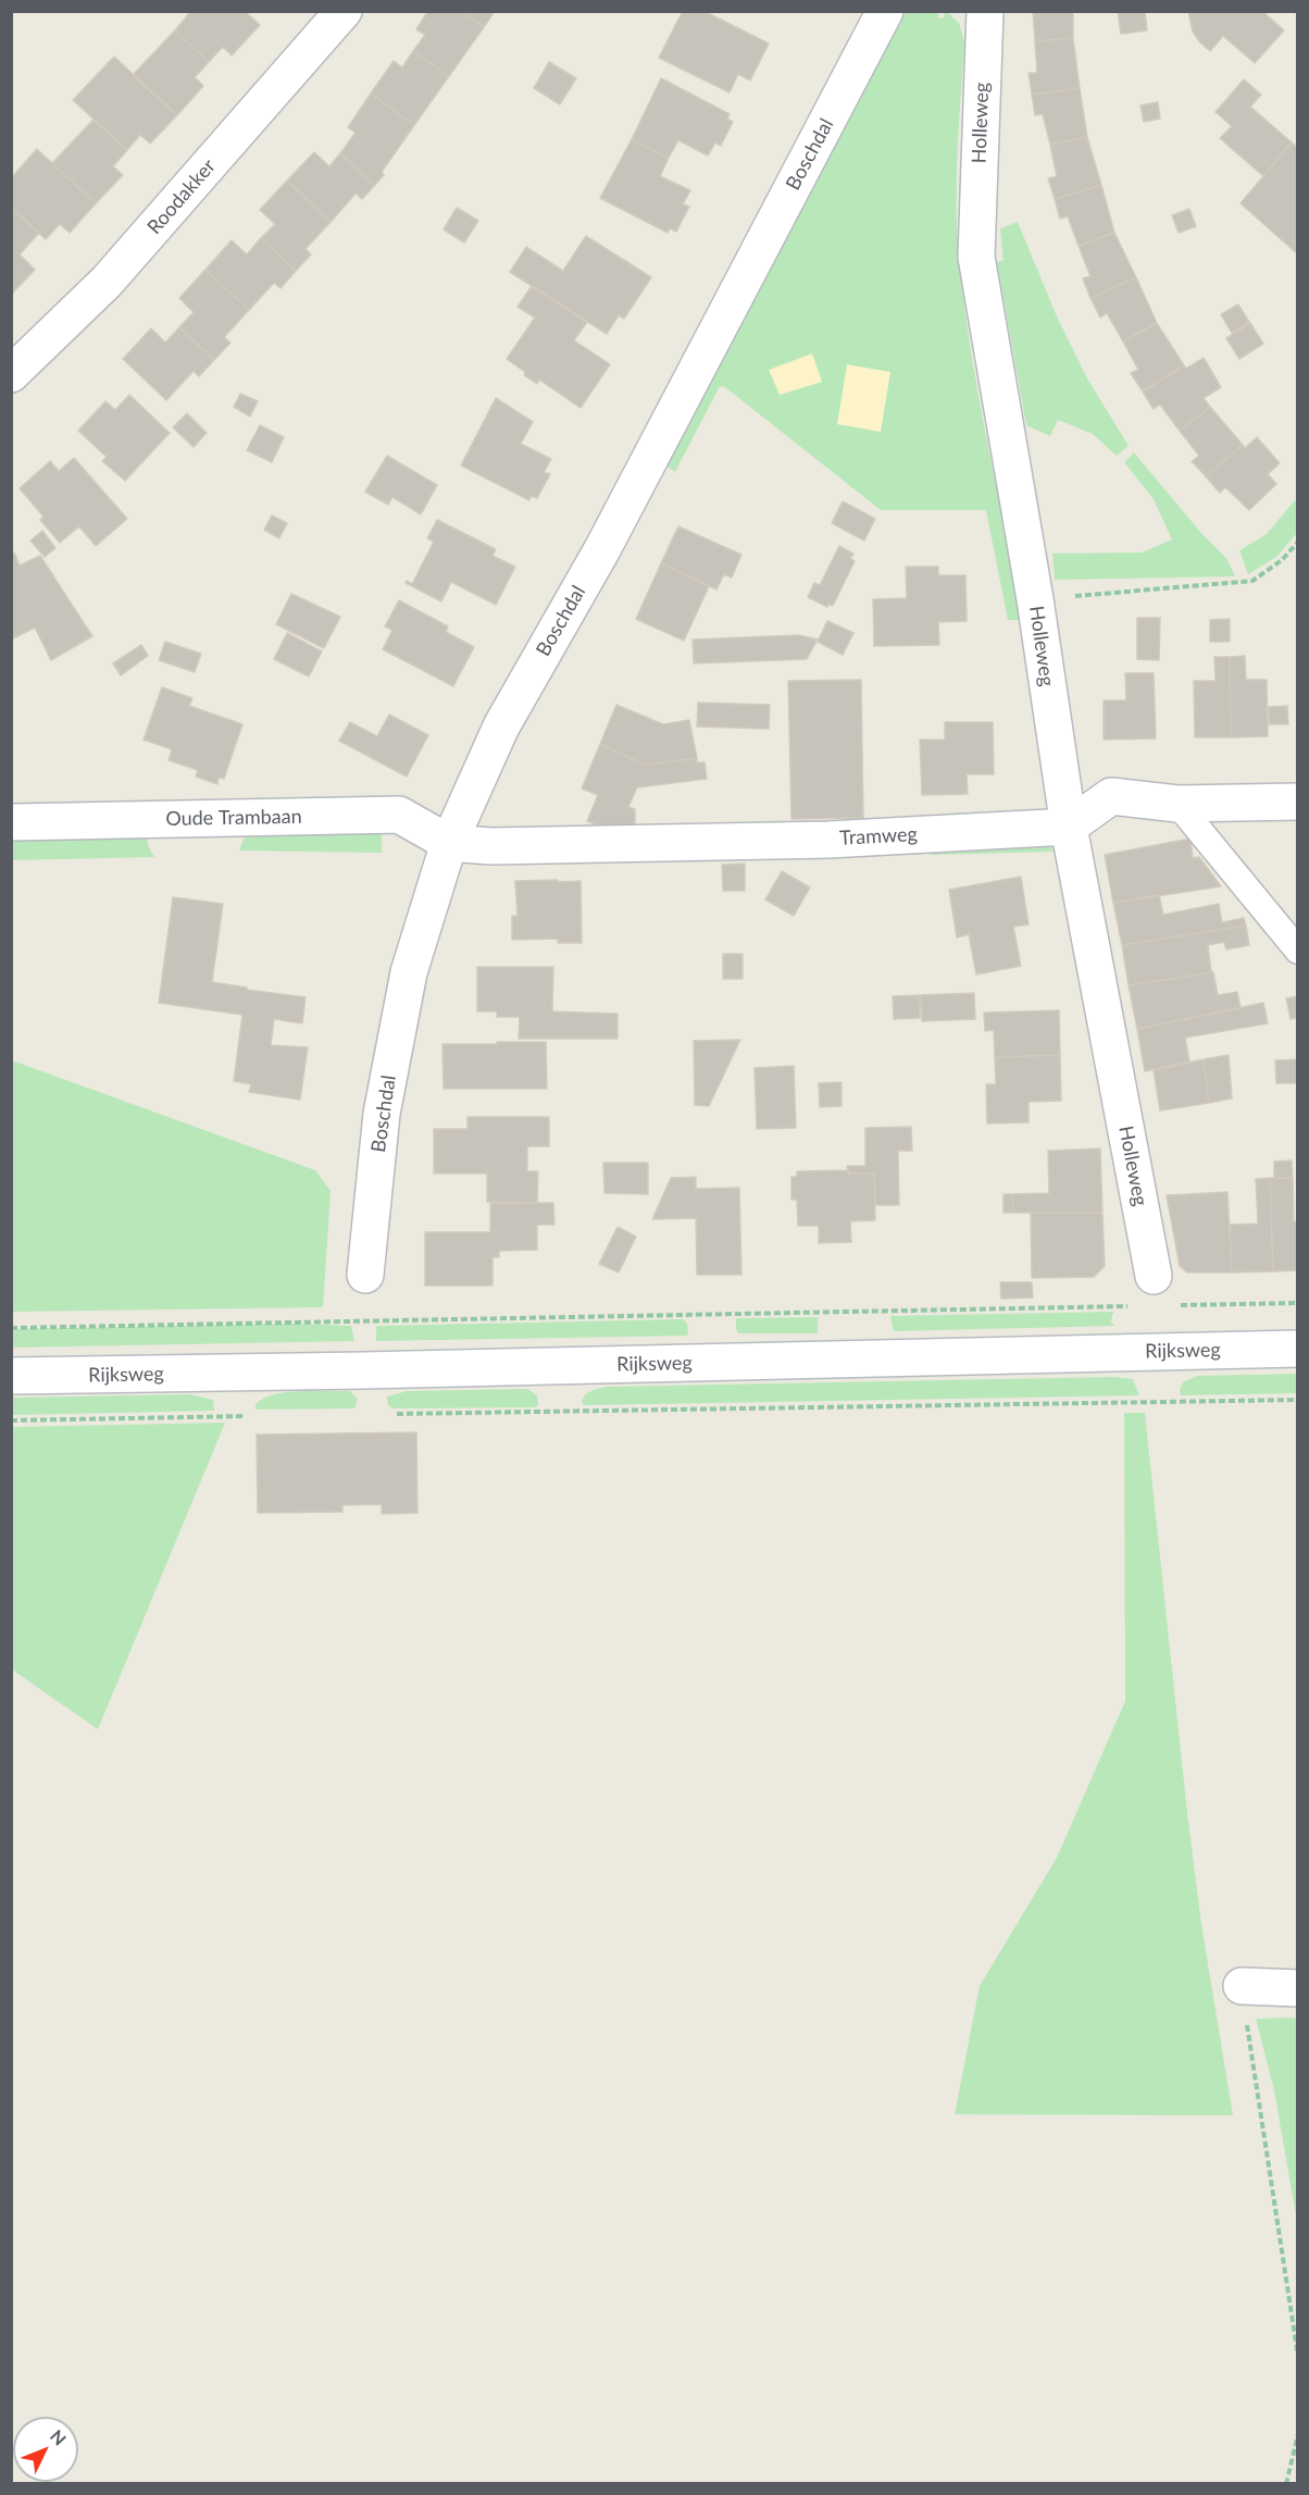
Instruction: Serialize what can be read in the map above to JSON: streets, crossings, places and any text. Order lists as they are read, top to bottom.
{
  "streets": {
    "street": [
      "Holleweg",
      "Boschdal",
      "Roodakker",
      "Oude Trambaan",
      "Tramweg",
      "Rijksweg"
    ]
  },
  "crossings": [
    ["Holleweg", "Tramweg"],
    ["Boschdal", "Oude Trambaan"],
    ["Boschdal", "Tramweg"],
    ["Oude Trambaan", "Tramweg"]
  ],
  "north": "top right"
}
